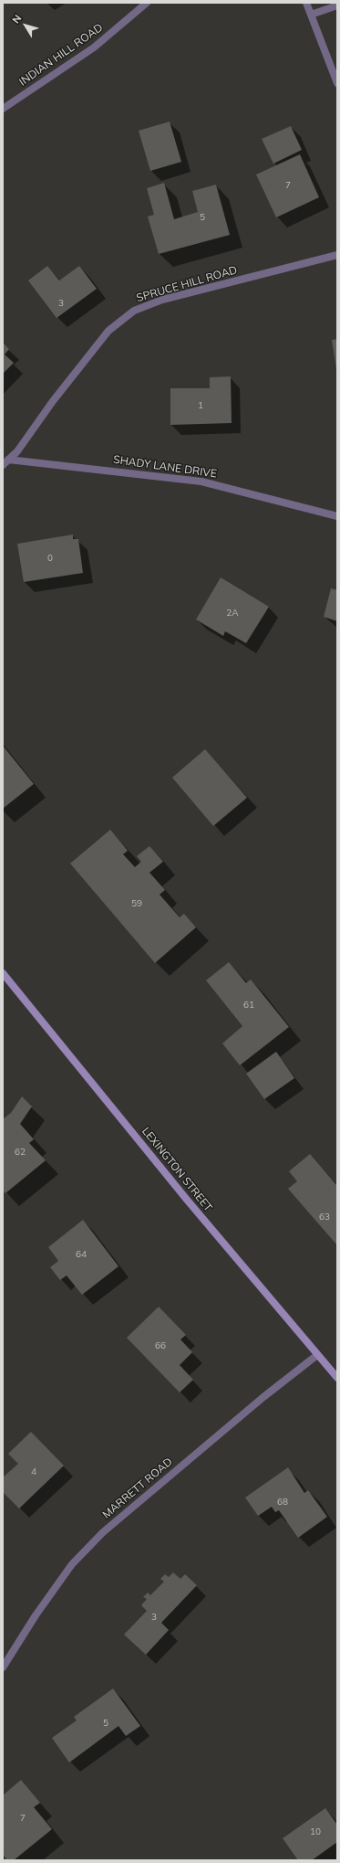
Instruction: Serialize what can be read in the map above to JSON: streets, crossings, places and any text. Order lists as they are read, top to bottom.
{
  "streets": {
    "street": [
      "INDIAN HILL ROAD",
      "SPRUCE HILL ROAD",
      "SHADY LANE DRIVE",
      "LEXINGTON STREET",
      "MARRETT ROAD"
    ]
  },
  "crossings": [
    ["SPRUCE HILL ROAD", "SHADY LANE DRIVE"],
    ["LEXINGTON STREET", "MARRETT ROAD"]
  ],
  "house_numbers": [
    "7",
    "5",
    "3",
    "1",
    "0",
    "2A",
    "59",
    "61",
    "62",
    "63",
    "64",
    "66",
    "4",
    "68",
    "3",
    "5",
    "7",
    "10"
  ],
  "north": "top left"
}
